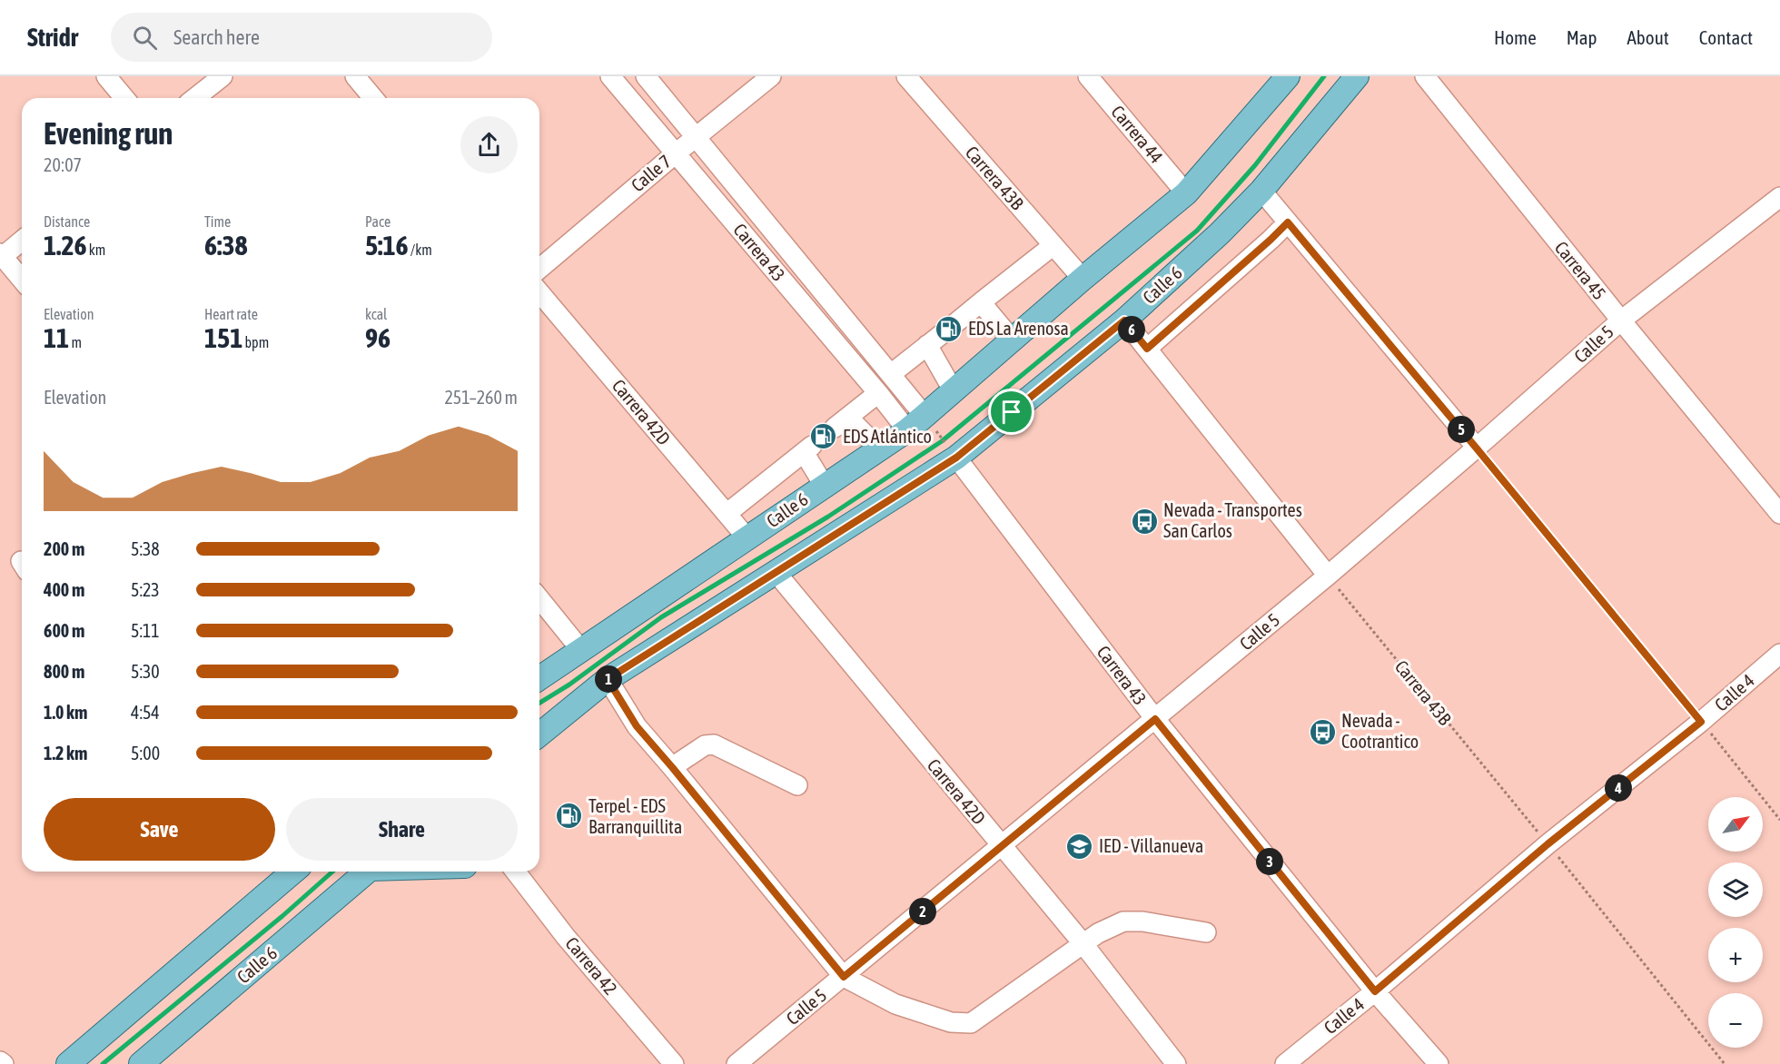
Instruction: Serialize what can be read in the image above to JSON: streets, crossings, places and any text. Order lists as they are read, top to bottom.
{
  "streets": {
    "main road": ["Calle 6"],
    "street": [
      "Carrera 44",
      "Calle 7",
      "Carrera 43B",
      "Carrera 43",
      "Carrera 45",
      "Calle 5",
      "Carrera 42D",
      "Calle 4",
      "Carrera 42"
    ]
  },
  "crossings": [
    ["Carrera 44", "Calle 6"],
    ["Calle 7", "Carrera 43"],
    ["Carrera 43B", "Calle 6"],
    ["Carrera 43B", "Calle 5"],
    ["Carrera 43B", "Calle 4"],
    ["Carrera 43", "Calle 6"],
    ["Carrera 43", "Calle 5"],
    ["Carrera 43", "Calle 4"],
    ["Carrera 45", "Calle 5"],
    ["Calle 6", "Carrera 42D"],
    ["Calle 5", "Carrera 42D"]
  ],
  "places": {
    "fuel station": ["EDS La Arenosa", "EDS Atlántico", "Terpel - EDS Barranquillita"],
    "bus stop": ["Nevada - Transportes San Carlos", "Nevada - Cootrantico"],
    "school or university": ["IED - Villanueva"]
  },
  "north": "top right",
  "page": {
    "header": "Stridr",
    "search": "Search here",
    "nav": [
      "Home",
      "Map",
      "About",
      "Contact"
    ],
    "heading": ["Evening run", "20:07"],
    "stats": [
      ["Distance", "1.26 km"],
      ["Time", "6:38"],
      ["Pace", "5:16 /km"],
      ["Elevation", "11 m"],
      ["Heart rate", "151 bpm"],
      ["kcal", "96"]
    ],
    "pins": [
      "6",
      "5",
      "1",
      "4",
      "3",
      "2"
    ],
    "chart": ["Elevation", "251–260 m"],
    "list": [
      {
        "name": "200 m",
        "note": "5:38"
      },
      {
        "name": "400 m",
        "note": "5:23"
      },
      {
        "name": "600 m",
        "note": "5:11"
      },
      {
        "name": "800 m",
        "note": "5:30"
      },
      {
        "name": "1.0 km",
        "note": "4:54"
      },
      {
        "name": "1.2 km",
        "note": "5:00"
      }
    ],
    "buttons": ["Save", "Share"],
    "map_buttons": ["+", "−"]
  }
}
